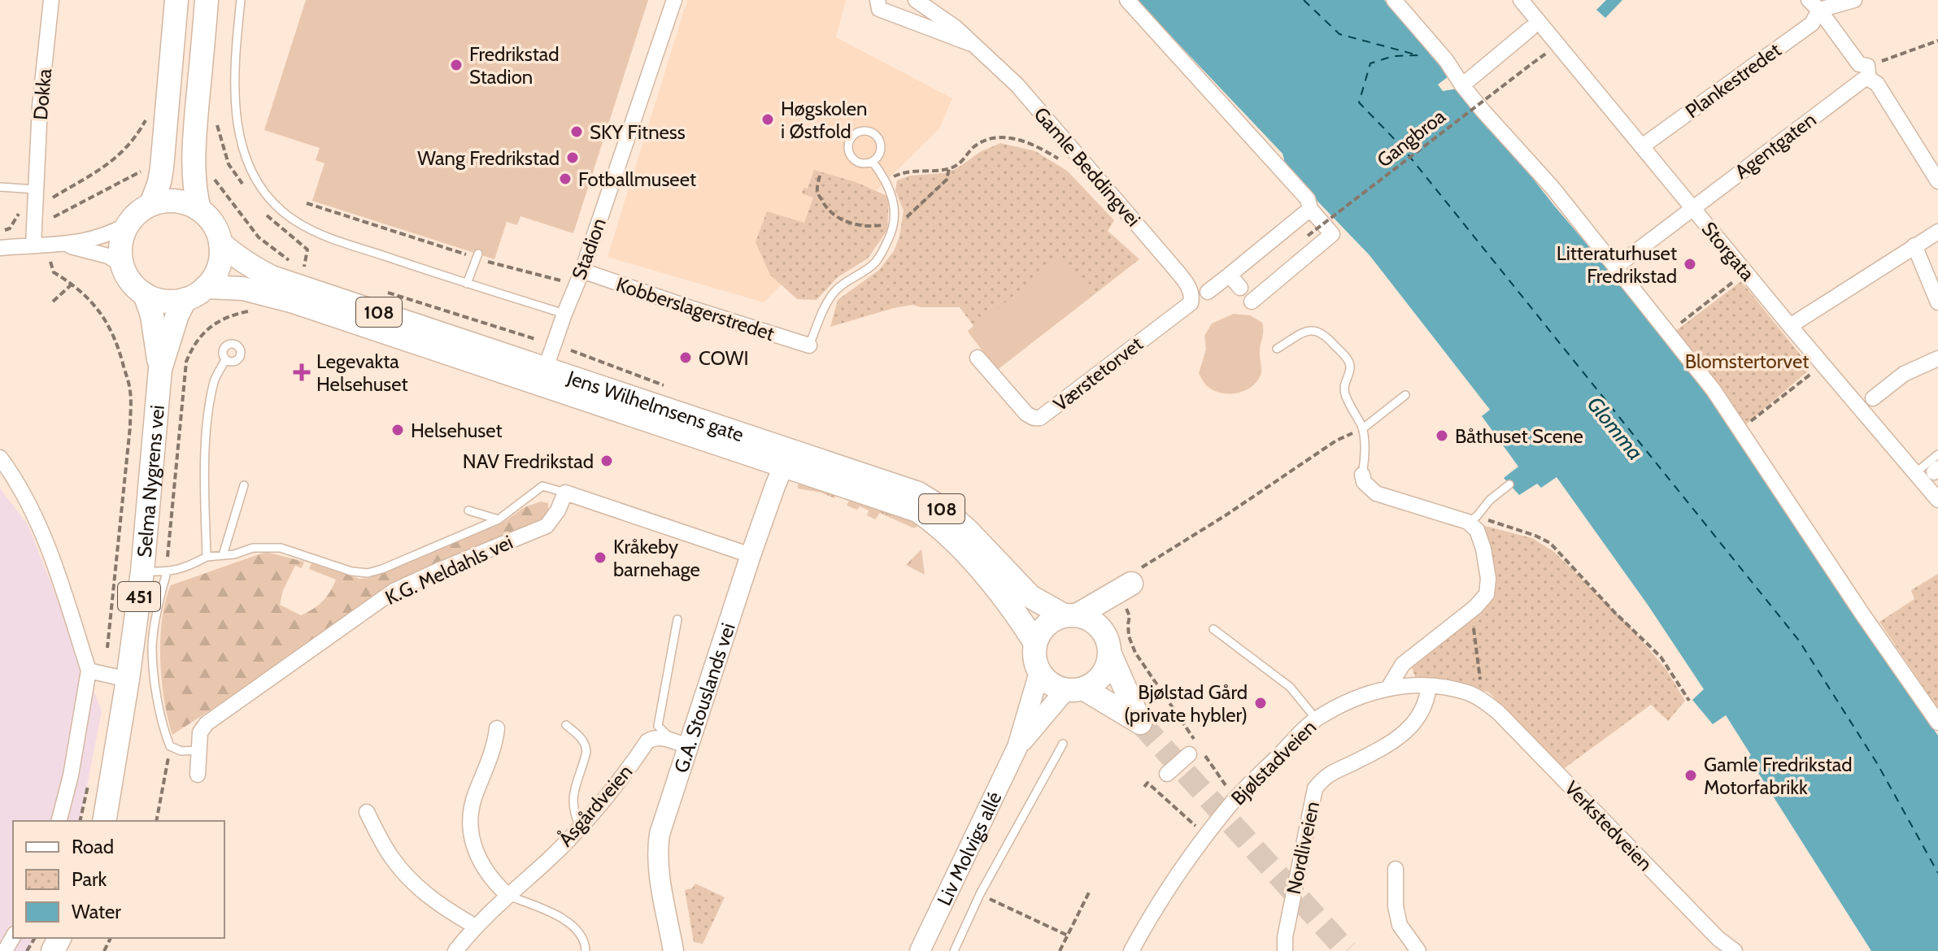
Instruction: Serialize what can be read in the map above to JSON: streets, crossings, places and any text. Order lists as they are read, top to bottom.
{
  "streets": {
    "main road": [
      "108",
      "Jens Wilhelmsens gate",
      "Selma Nygrens vei",
      "451"
    ],
    "street": [
      "Plankestredet",
      "Dokka",
      "Agentgaten",
      "Gamle Beddingvei",
      "Stadion",
      "Storgata",
      "Kobberslagerstredet",
      "Værstetorvet",
      "K.G. Meldahls vei",
      "G.A. Stouslands vei",
      "Bjølstadveien",
      "Åsgårdveien",
      "Verkstedveien",
      "Nordliveien",
      "Liv Molvigs allé"
    ],
    "path": ["Gangbroa"]
  },
  "crossings": [
    ["Plankestredet", "Storgata"],
    ["Agentgaten", "Storgata"],
    ["Gamle Beddingvei", "Værstetorvet"],
    ["Stadion", "Kobberslagerstredet"],
    ["Stadion", "Jens Wilhelmsens gate"],
    ["108", "Jens Wilhelmsens gate"],
    ["108", "Selma Nygrens vei"],
    ["Jens Wilhelmsens gate", "Selma Nygrens vei"],
    ["Jens Wilhelmsens gate", "G.A. Stouslands vei"],
    ["Jens Wilhelmsens gate", "Liv Molvigs allé"],
    ["G.A. Stouslands vei", "Åsgårdveien"],
    ["Bjølstadveien", "Verkstedveien"],
    ["Bjølstadveien", "Nordliveien"]
  ],
  "water": ["Glomma"],
  "parks": ["Blomstertorvet"],
  "places": {
    "other": [
      "Fredrikstad Stadion",
      "Høgskolen i Østfold",
      "SKY Fitness",
      "Wang Fredrikstad",
      "Fotballmuseet",
      "Litteraturhuset Fredrikstad",
      "COWI",
      "Helsehuset",
      "Båthuset Scene",
      "NAV Fredrikstad",
      "Kråkeby barnehage",
      "Bjølstad Gård (private hybler)",
      "Gamle Fredrikstad Motorfabrikk"
    ],
    "health": ["Legevakta Helsehuset"]
  },
  "legend": ["Road", "Park", "Water"]
}
